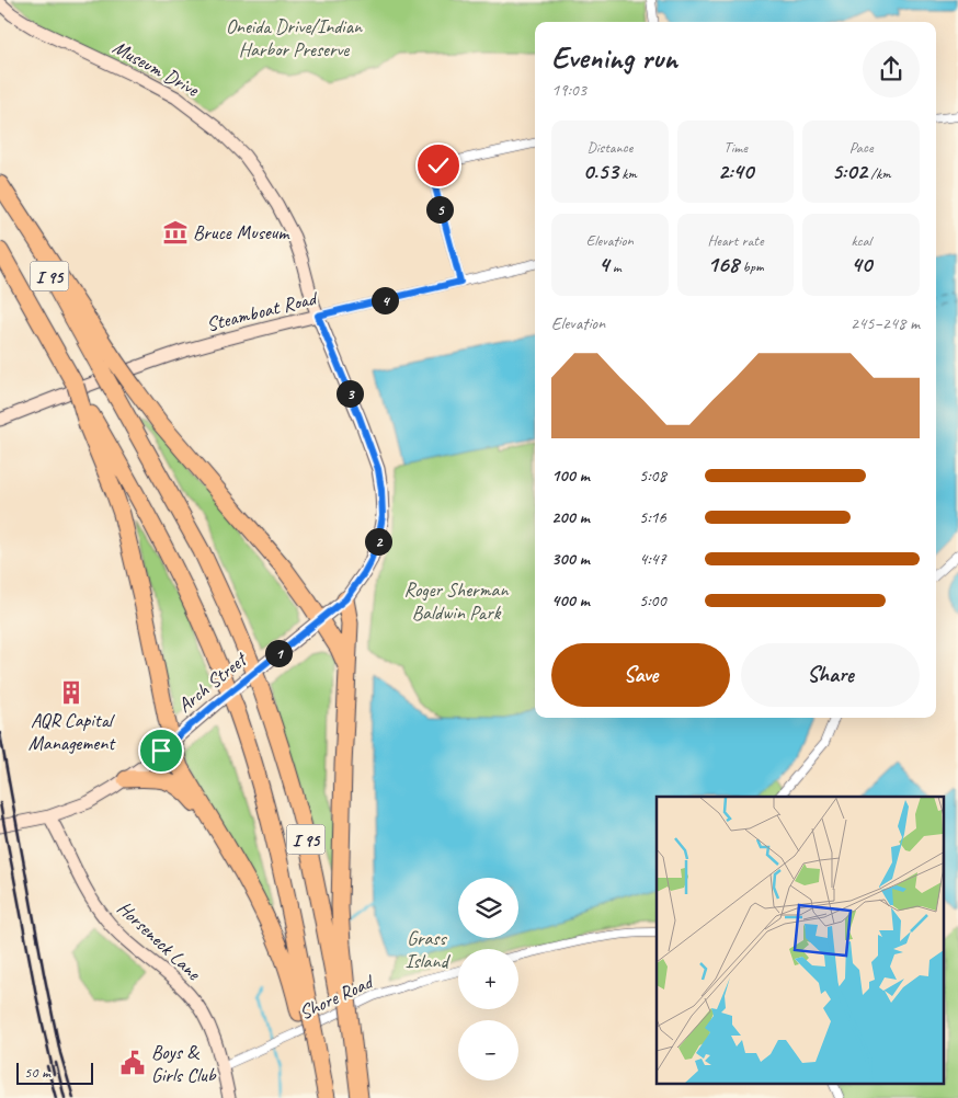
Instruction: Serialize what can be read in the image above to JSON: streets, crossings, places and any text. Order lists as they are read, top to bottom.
{
  "streets": {
    "highway": ["I 95"],
    "main road": [
      "Museum Drive",
      "Steamboat Road",
      "Arch Street",
      "Horseneck Lane"
    ],
    "street": ["Shore Road"]
  },
  "crossings": [
    ["Museum Drive", "Steamboat Road"],
    ["Museum Drive", "Arch Street"],
    ["Steamboat Road", "Arch Street"],
    ["Arch Street", "Horseneck Lane"],
    ["Horseneck Lane", "Shore Road"]
  ],
  "parks": ["Oneida Drive/Indian Harbor Preserve", "Roger Sherman Baldwin Park", "Grass Island"],
  "places": {
    "museum": ["Bruce Museum"],
    "building": ["AQR Capital Management"],
    "public building": ["Boys & Girls Club"]
  },
  "scale_bar": "50 m",
  "page": {
    "heading": ["Evening run", "19:03"],
    "stats": [
      ["Distance", "0.53 km"],
      ["Time", "2:40"],
      ["Pace", "5:02 /km"],
      ["Elevation", "4 m"],
      ["Heart rate", "168 bpm"],
      ["kcal", "40"]
    ],
    "pins": [
      "5",
      "4",
      "3",
      "2",
      "1"
    ],
    "chart": ["Elevation", "245–248 m"],
    "list": [
      {
        "name": "100 m",
        "note": "5:08"
      },
      {
        "name": "200 m",
        "note": "5:16"
      },
      {
        "name": "300 m",
        "note": "4:47"
      },
      {
        "name": "400 m",
        "note": "5:00"
      }
    ],
    "buttons": ["Save", "Share"],
    "map_buttons": ["+", "−"],
    "scale": "50 m"
  }
}
